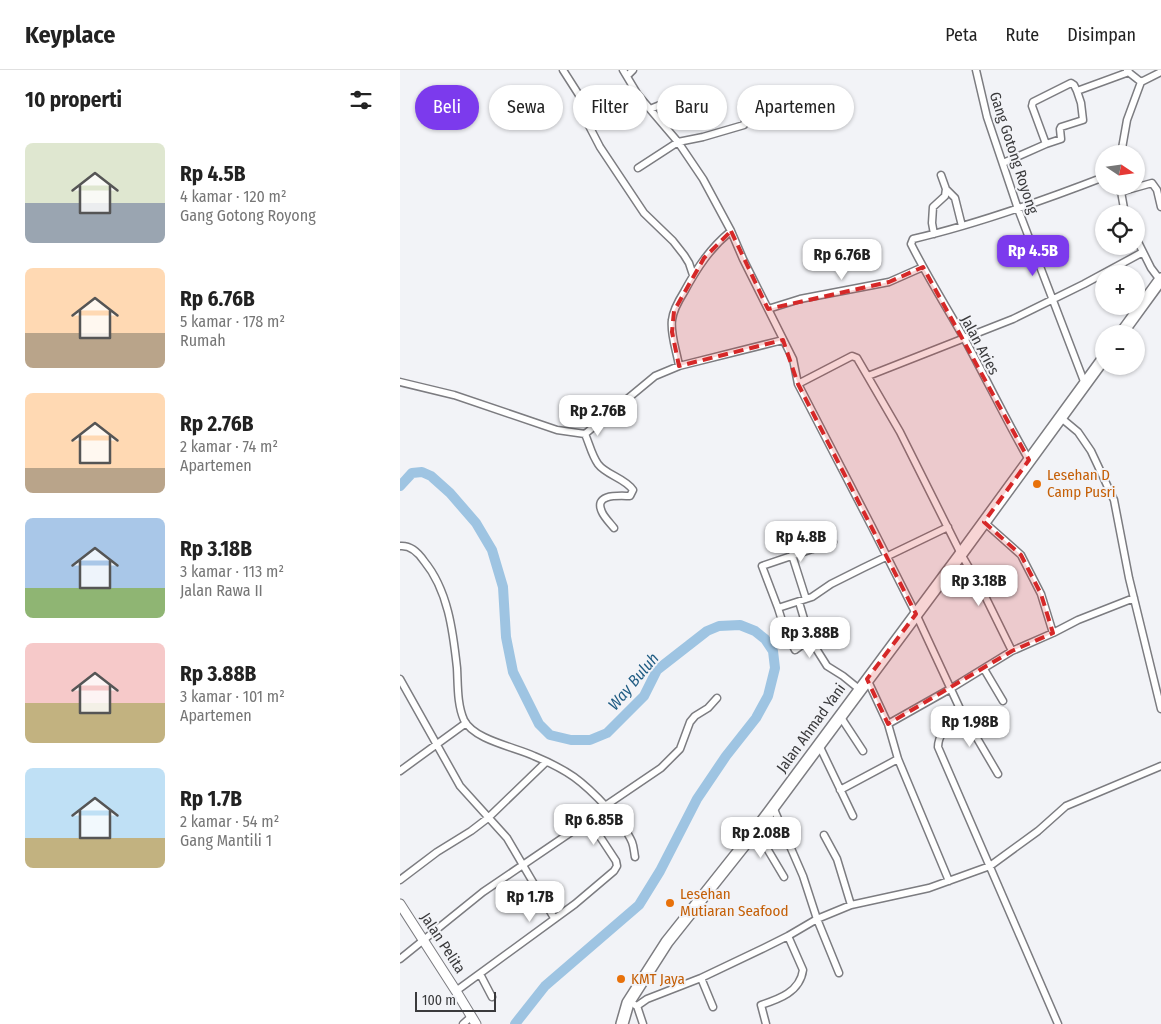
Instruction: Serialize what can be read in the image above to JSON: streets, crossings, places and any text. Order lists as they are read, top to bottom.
{
  "streets": {
    "highway": ["Jalan Ahmad Yani"],
    "street": ["Gang Gotong Royong", "Jalan Aries", "Jalan Pelita"]
  },
  "crossings": [
    ["Gang Gotong Royong", "Jalan Ahmad Yani"],
    ["Jalan Aries", "Jalan Ahmad Yani"]
  ],
  "water": ["Way Buluh"],
  "places": ["Lesehan D Camp Pusri", "Lesehan Mutiaran Seafood", "KMT Jaya"],
  "scale_bar": "100 m",
  "north": "right",
  "page": {
    "header": "Keyplace",
    "nav": ["Peta", "Rute", "Disimpan"],
    "heading": "10 properti",
    "chip": [
      "Beli",
      "Sewa",
      "Filter",
      "Baru",
      "Apartemen"
    ],
    "list": [
      {
        "name": "Rp 4.5B",
        "note": "4 kamar · 120 m² · Gang Gotong Royong"
      },
      {
        "name": "Rp 6.76B",
        "note": "5 kamar · 178 m² · Rumah"
      },
      {
        "name": "Rp 2.76B",
        "note": "2 kamar · 74 m² · Apartemen"
      },
      {
        "name": "Rp 3.18B",
        "note": "3 kamar · 113 m² · Jalan Rawa II"
      },
      {
        "name": "Rp 3.88B",
        "note": "3 kamar · 101 m² · Apartemen"
      },
      {
        "name": "Rp 1.7B",
        "note": "2 kamar · 54 m² · Gang Mantili 1"
      }
    ],
    "map_buttons": ["+", "−"],
    "price": [
      "Rp 4.5B",
      "Rp 6.76B",
      "Rp 2.76B",
      "Rp 4.8B",
      "Rp 3.18B",
      "Rp 3.88B",
      "Rp 1.98B",
      "Rp 6.85B",
      "Rp 2.08B",
      "Rp 1.7B"
    ],
    "scale": "100 m"
  }
}
